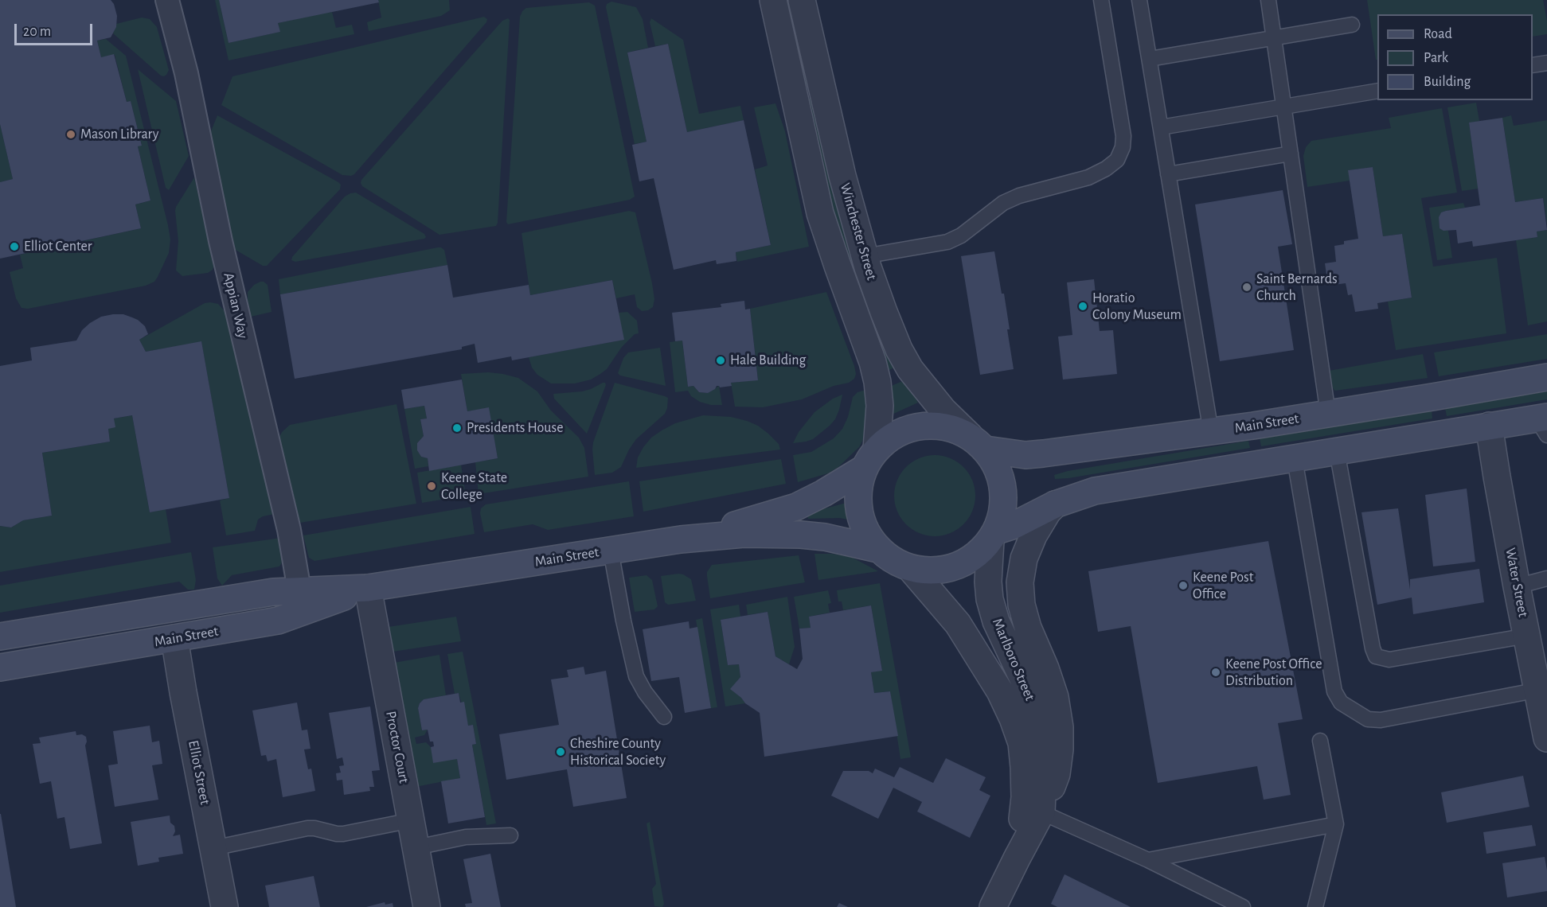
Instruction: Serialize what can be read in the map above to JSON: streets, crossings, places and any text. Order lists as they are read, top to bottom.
{
  "streets": {
    "main road": ["Main Street"],
    "street": [
      "Winchester Street",
      "Appian Way",
      "Water Street",
      "Marlboro Street",
      "Proctor Court",
      "Elliot Street"
    ]
  },
  "crossings": [
    ["Winchester Street", "Main Street"],
    ["Winchester Street", "Marlboro Street"],
    ["Appian Way", "Main Street"],
    ["Main Street", "Marlboro Street"],
    ["Main Street", "Proctor Court"],
    ["Main Street", "Elliot Street"]
  ],
  "places": [
    "Mason Library",
    "Elliot Center",
    "Saint Bernards Church",
    "Horatio Colony Museum",
    "Hale Building",
    "Presidents House",
    "Keene State College",
    "Keene Post Office",
    "Keene Post Office Distribution",
    "Cheshire County Historical Society"
  ],
  "legend": ["Road", "Park", "Building"],
  "scale_bar": "20 m"
}
